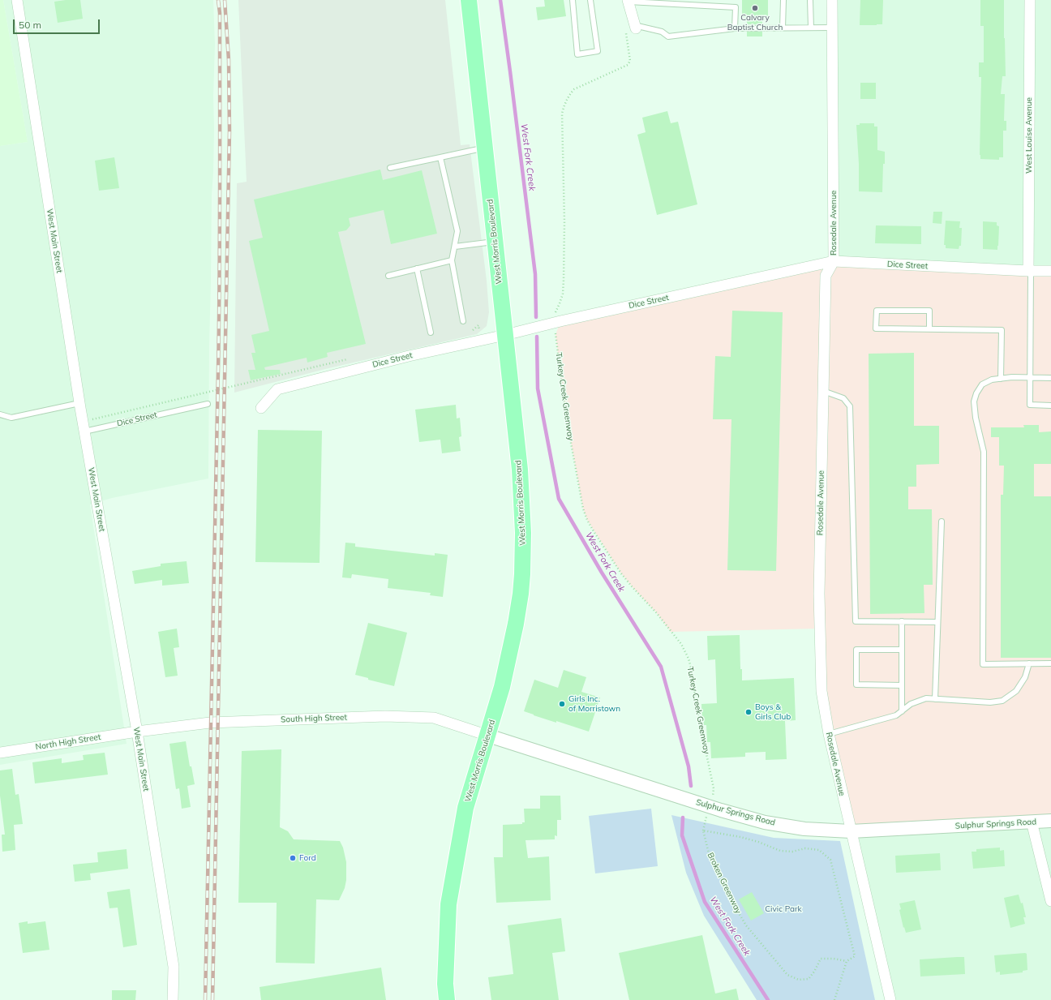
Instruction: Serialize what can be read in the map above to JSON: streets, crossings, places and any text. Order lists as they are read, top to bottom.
{
  "streets": {
    "main road": ["West Morris Boulevard"],
    "street": [
      "West Louise Avenue",
      "Rosedale Avenue",
      "West Main Street",
      "Dice Street",
      "South High Street",
      "North High Street",
      "Sulphur Springs Road"
    ],
    "path": ["Turkey Creek Greenway", "Broken Greenway"]
  },
  "crossings": [
    ["West Louise Avenue", "Dice Street"],
    ["Rosedale Avenue", "Dice Street"],
    ["Rosedale Avenue", "Sulphur Springs Road"],
    ["West Main Street", "Dice Street"],
    ["West Main Street", "South High Street"],
    ["West Main Street", "North High Street"],
    ["West Morris Boulevard", "Dice Street"],
    ["West Morris Boulevard", "South High Street"],
    ["West Morris Boulevard", "Sulphur Springs Road"],
    ["Dice Street", "Turkey Creek Greenway"],
    ["South High Street", "North High Street"],
    ["South High Street", "Sulphur Springs Road"]
  ],
  "water": ["West Fork Creek"],
  "parks": ["Civic Park"],
  "places": [
    "Calvary Baptist Church",
    "Girls Inc. of Morristown",
    "Boys & Girls Club",
    "Ford"
  ],
  "scale_bar": "50 m"
}
